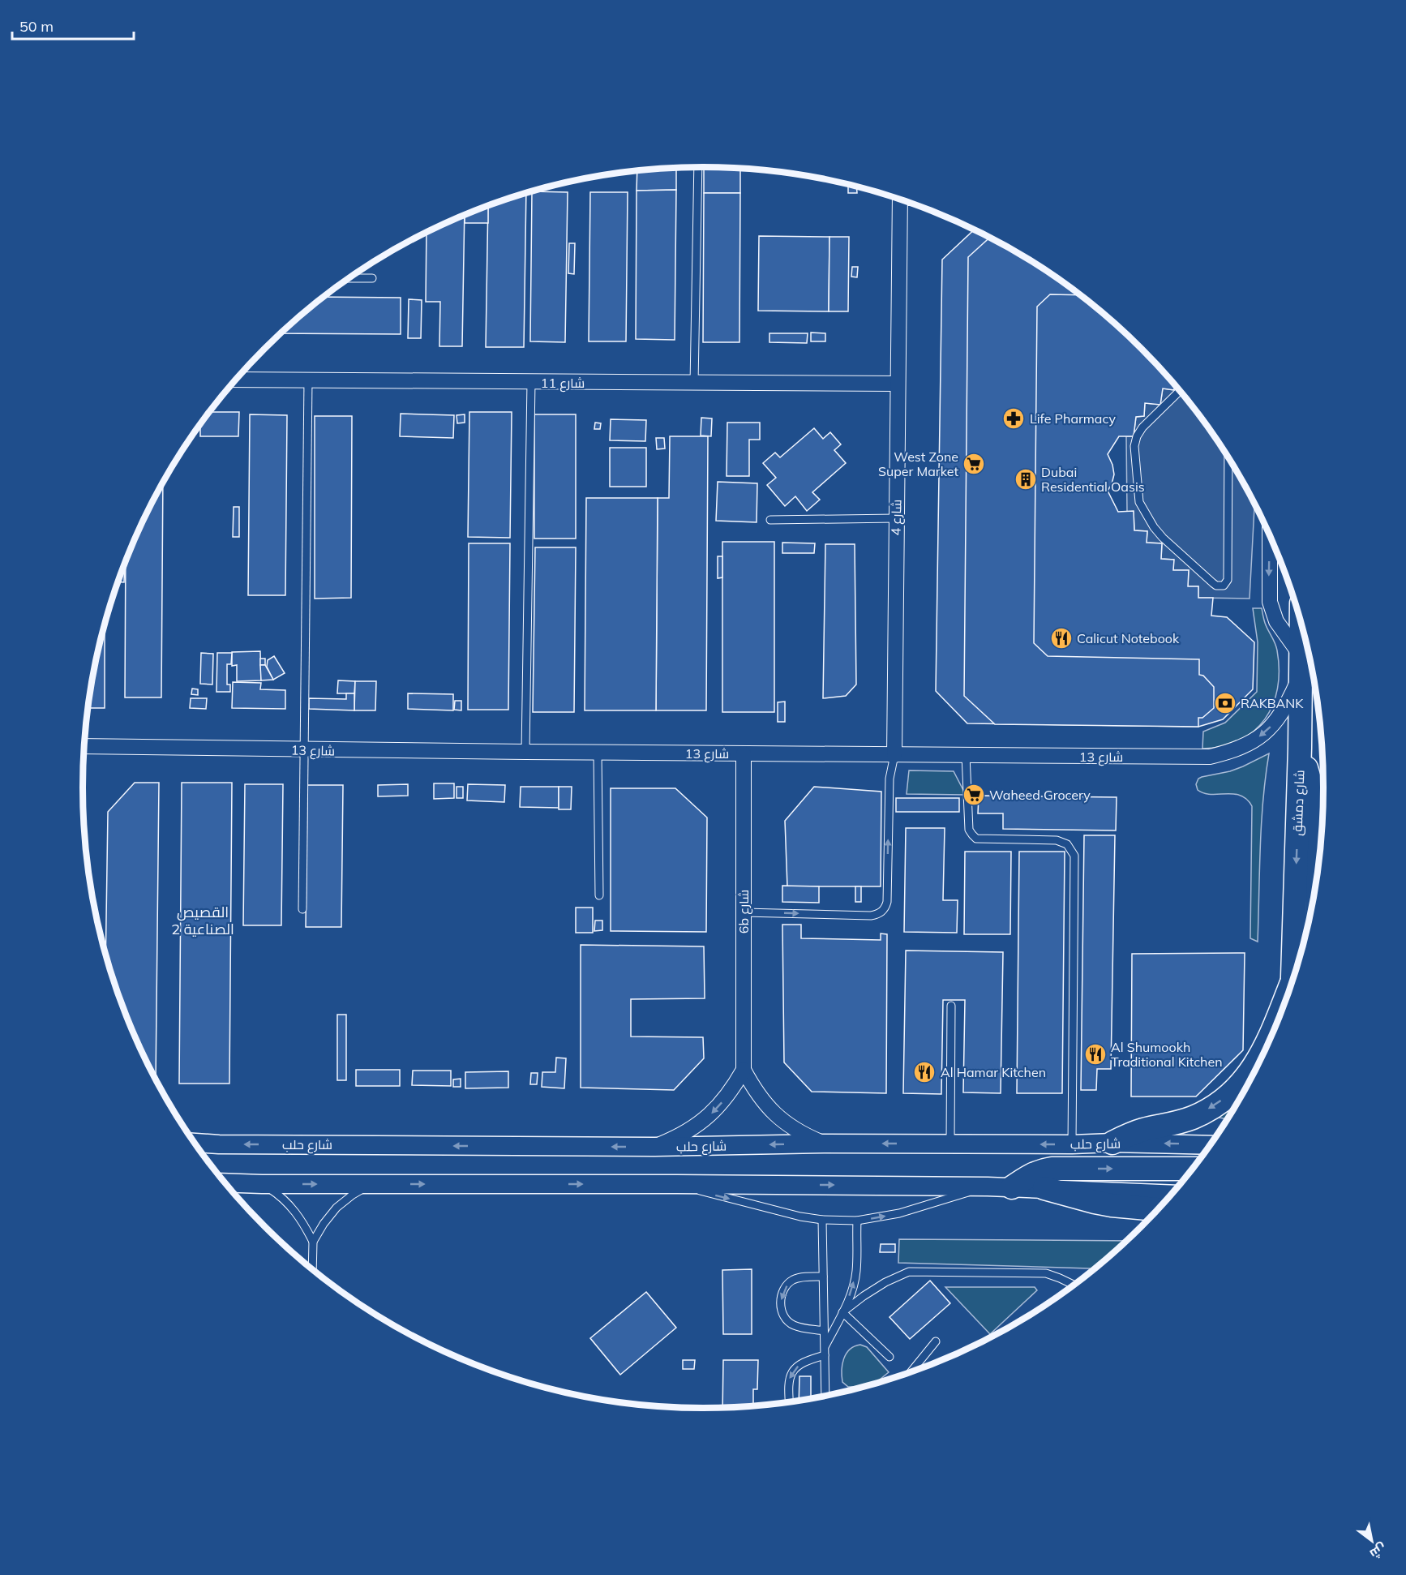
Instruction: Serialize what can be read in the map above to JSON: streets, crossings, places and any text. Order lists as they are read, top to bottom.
{
  "streets": {
    "main road": ["شارع دمشق"],
    "street": [
      "شارع 11",
      "شارع 4",
      "شارع 13",
      "6b شارع",
      "شارع حلب"
    ]
  },
  "crossings": [
    ["شارع 11", "شارع 4"],
    ["شارع 4", "شارع 13"],
    ["شارع 13", "شارع دمشق"],
    ["شارع 13", "6b شارع"],
    ["شارع دمشق", "شارع حلب"],
    ["6b شارع", "شارع حلب"]
  ],
  "one_way": ["شارع دمشق"],
  "districts": ["القصيص الصناعية 2"],
  "places": {
    "pharmacy": ["Life Pharmacy"],
    "supermarket": ["West Zone Super Market", "Waheed Grocery"],
    "building": ["Dubai Residential Oasis"],
    "restaurant": ["Calicut Notebook", "Al Shumookh Traditional Kitchen", "Al Hamar Kitchen"],
    "bank": ["RAKBANK"]
  },
  "scale_bar": "50 m",
  "north": "bottom right"
}
